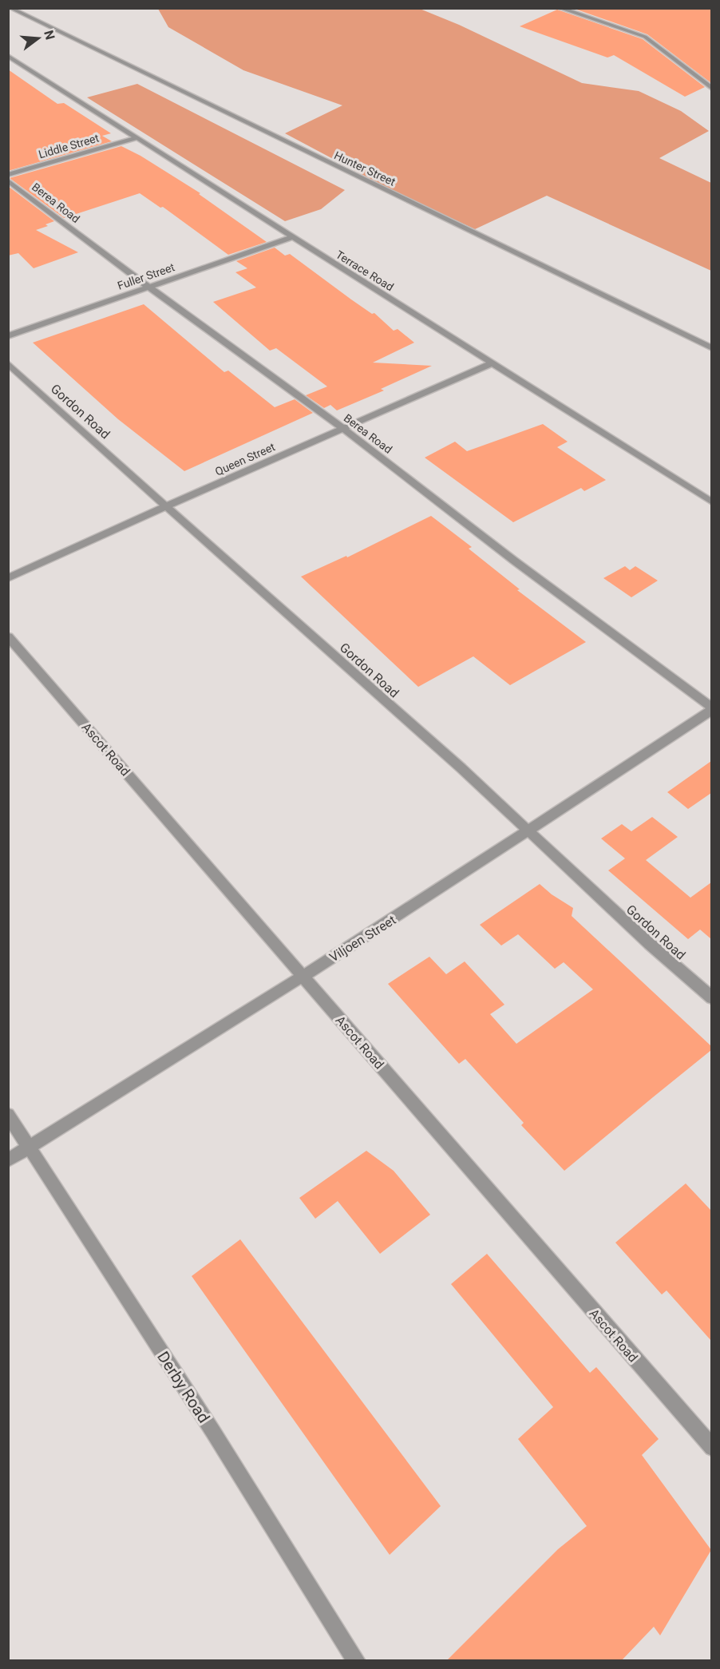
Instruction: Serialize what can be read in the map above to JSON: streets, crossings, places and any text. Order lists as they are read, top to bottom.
{
  "streets": {
    "street": [
      "Liddle Street",
      "Hunter Street",
      "Berea Road",
      "Terrace Road",
      "Fuller Street",
      "Gordon Road",
      "Queen Street",
      "Ascot Road",
      "Viljoen Street",
      "Derby Road"
    ]
  },
  "crossings": [
    ["Liddle Street", "Terrace Road"],
    ["Berea Road", "Fuller Street"],
    ["Berea Road", "Queen Street"],
    ["Berea Road", "Viljoen Street"],
    ["Terrace Road", "Fuller Street"],
    ["Terrace Road", "Queen Street"],
    ["Gordon Road", "Queen Street"],
    ["Gordon Road", "Viljoen Street"],
    ["Ascot Road", "Viljoen Street"],
    ["Viljoen Street", "Derby Road"]
  ],
  "north": "right"
}
